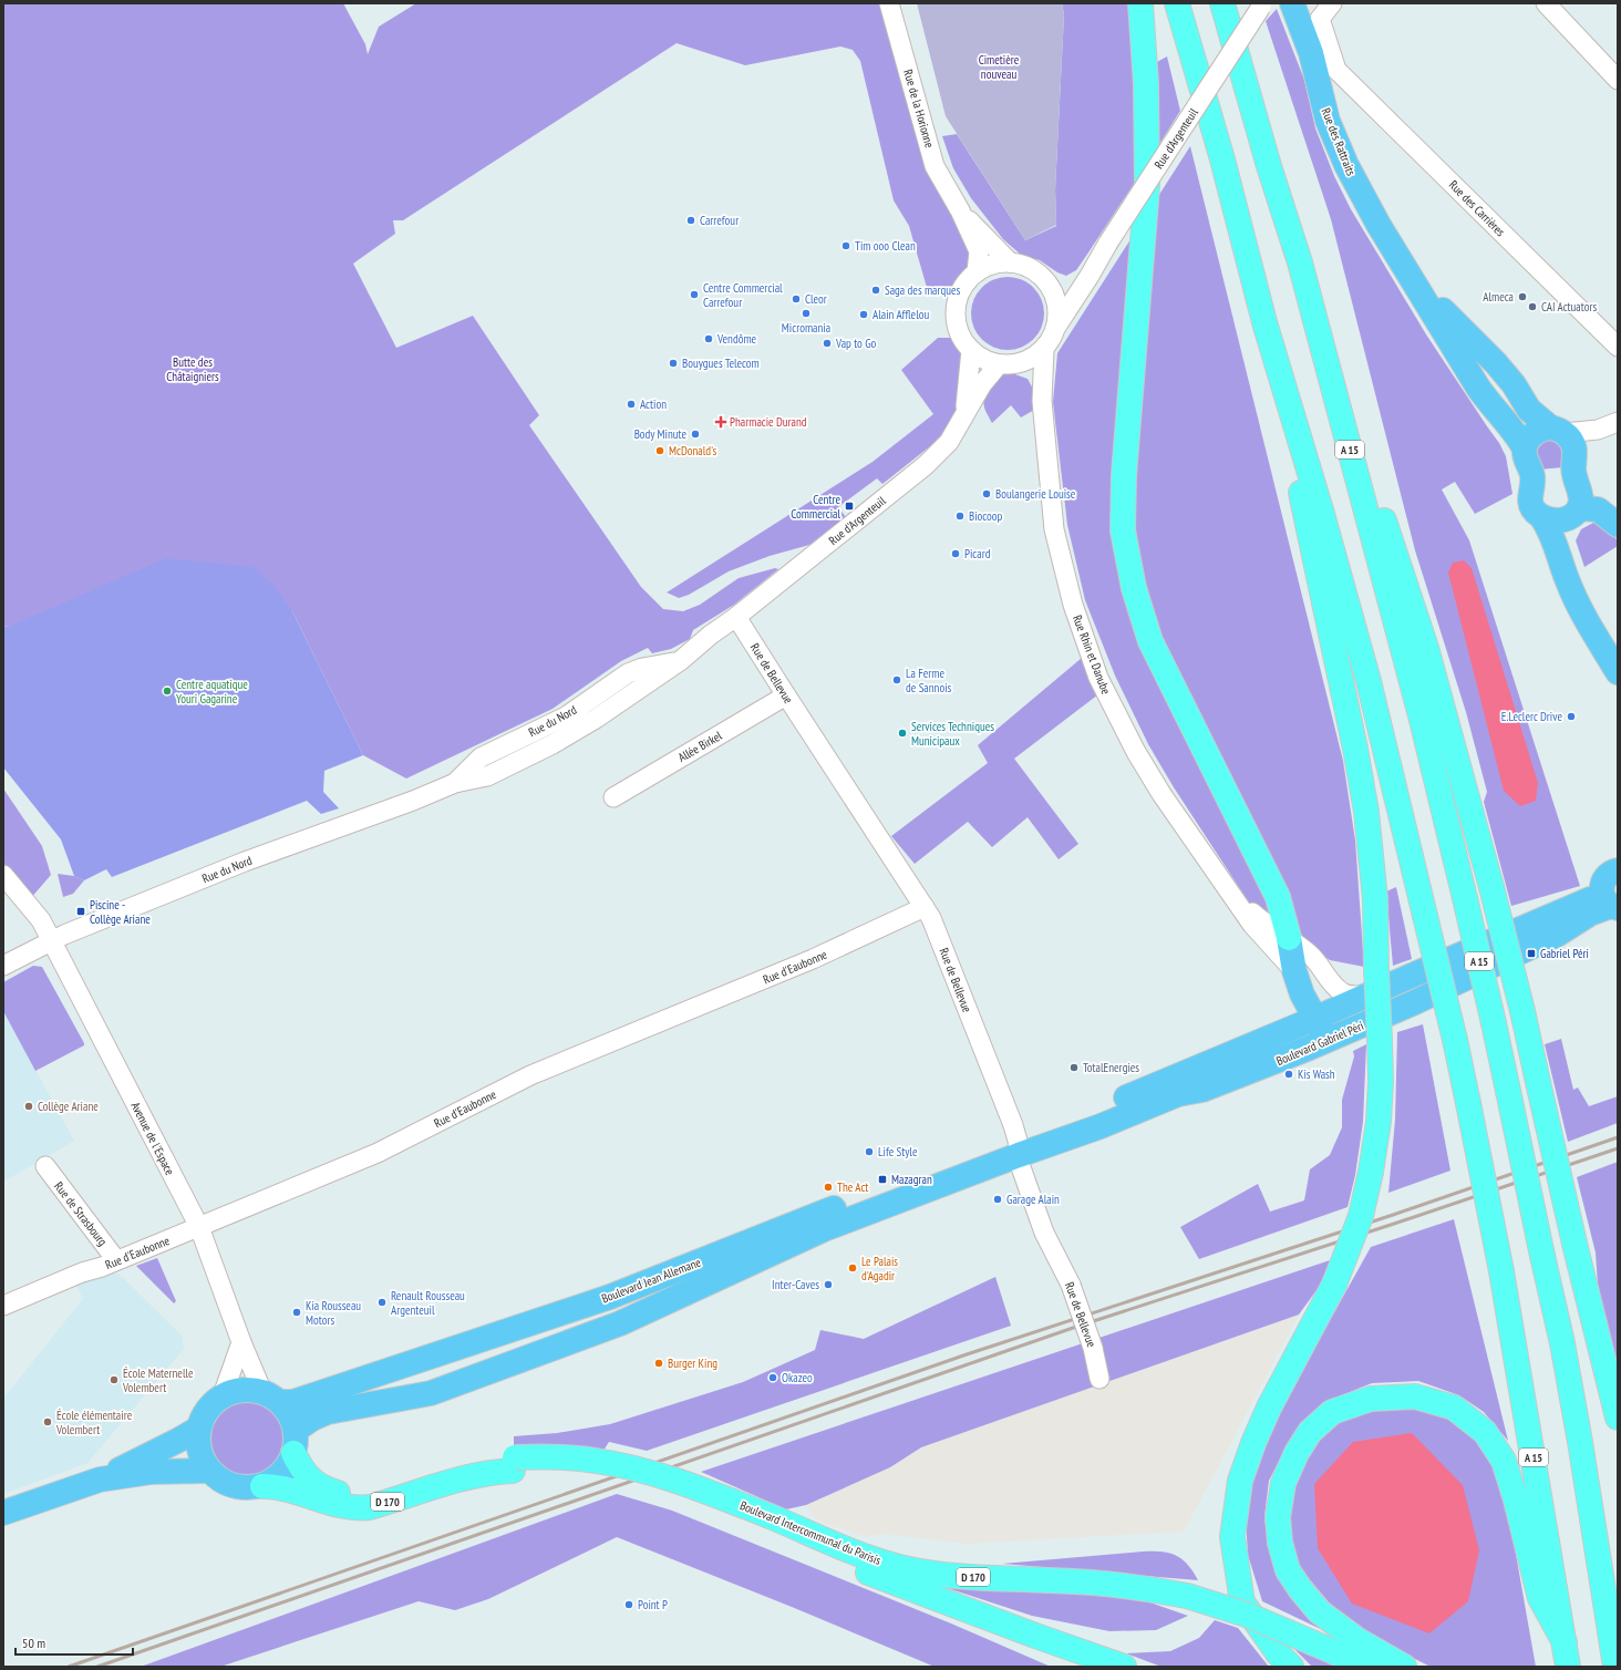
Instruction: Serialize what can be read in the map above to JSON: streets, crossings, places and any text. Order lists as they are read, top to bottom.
{
  "streets": {
    "highway": ["A 15", "D 170", "Boulevard Intercommunal du Parisis"],
    "main road": ["Rue des Rattraits", "Boulevard Gabriel Péri", "Boulevard Jean Allemane"],
    "street": [
      "Rue de la Horionne",
      "Rue d'Argenteuil",
      "Rue des Carrières",
      "Rue Rhin et Danube",
      "Rue de Bellevue",
      "Rue du Nord",
      "Allée Birkel",
      "Rue d'Eaubonne",
      "Avenue de l'Espace",
      "Rue de Strasbourg"
    ]
  },
  "crossings": [
    ["Rue de la Horionne", "Rue d'Argenteuil"],
    ["Rue de la Horionne", "Rue Rhin et Danube"],
    ["Rue d'Argenteuil", "Rue Rhin et Danube"],
    ["Rue d'Argenteuil", "Rue de Bellevue"],
    ["Rue d'Argenteuil", "Rue du Nord"],
    ["Rue Rhin et Danube", "Boulevard Gabriel Péri"],
    ["Rue de Bellevue", "Rue du Nord"],
    ["Rue de Bellevue", "Allée Birkel"],
    ["Rue de Bellevue", "Rue d'Eaubonne"],
    ["Rue de Bellevue", "Boulevard Gabriel Péri"],
    ["Rue de Bellevue", "Boulevard Jean Allemane"],
    ["Rue du Nord", "Avenue de l'Espace"],
    ["Rue d'Eaubonne", "Avenue de l'Espace"],
    ["Rue d'Eaubonne", "Rue de Strasbourg"],
    ["Boulevard Gabriel Péri", "Boulevard Jean Allemane"],
    ["Avenue de l'Espace", "Boulevard Jean Allemane"],
    ["Avenue de l'Espace", "Boulevard Intercommunal du Parisis"],
    ["Boulevard Jean Allemane", "Boulevard Intercommunal du Parisis"]
  ],
  "parks": ["Cimetière nouveau", "Butte des Châtaigniers"],
  "places": {
    "other": [
      "Carrefour",
      "Tim ooo Clean",
      "Saga des marques",
      "Centre Commercial Carrefour",
      "Almeca",
      "Cleor",
      "CAI Actuators",
      "Micromania",
      "Alain Afflelou",
      "Vendôme",
      "Vap to Go",
      "Bouygues Telecom",
      "Action",
      "Body Minute",
      "McDonald's",
      "Boulangerie Louise",
      "Biocoop",
      "Picard",
      "La Ferme de Sannois",
      "Centre aquatique Youri Gagarine",
      "E.Leclerc Drive",
      "Services Techniques Municipaux",
      "TotalEnergies",
      "Kis Wash",
      "Collège Ariane",
      "Life Style",
      "The Act",
      "Garage Alain",
      "Le Palais d'Agadir",
      "Inter-Caves",
      "Renault Rousseau Argenteuil",
      "Kia Rousseau Motors",
      "Burger King",
      "Okazeo",
      "École Maternelle Volembert",
      "École élémentaire Volembert",
      "Point P"
    ],
    "health": ["Pharmacie Durand"],
    "transit": [
      "Centre Commercial",
      "Piscine - Collège Ariane",
      "Gabriel Péri",
      "Mazagran"
    ]
  },
  "scale_bar": "50 m"
}
